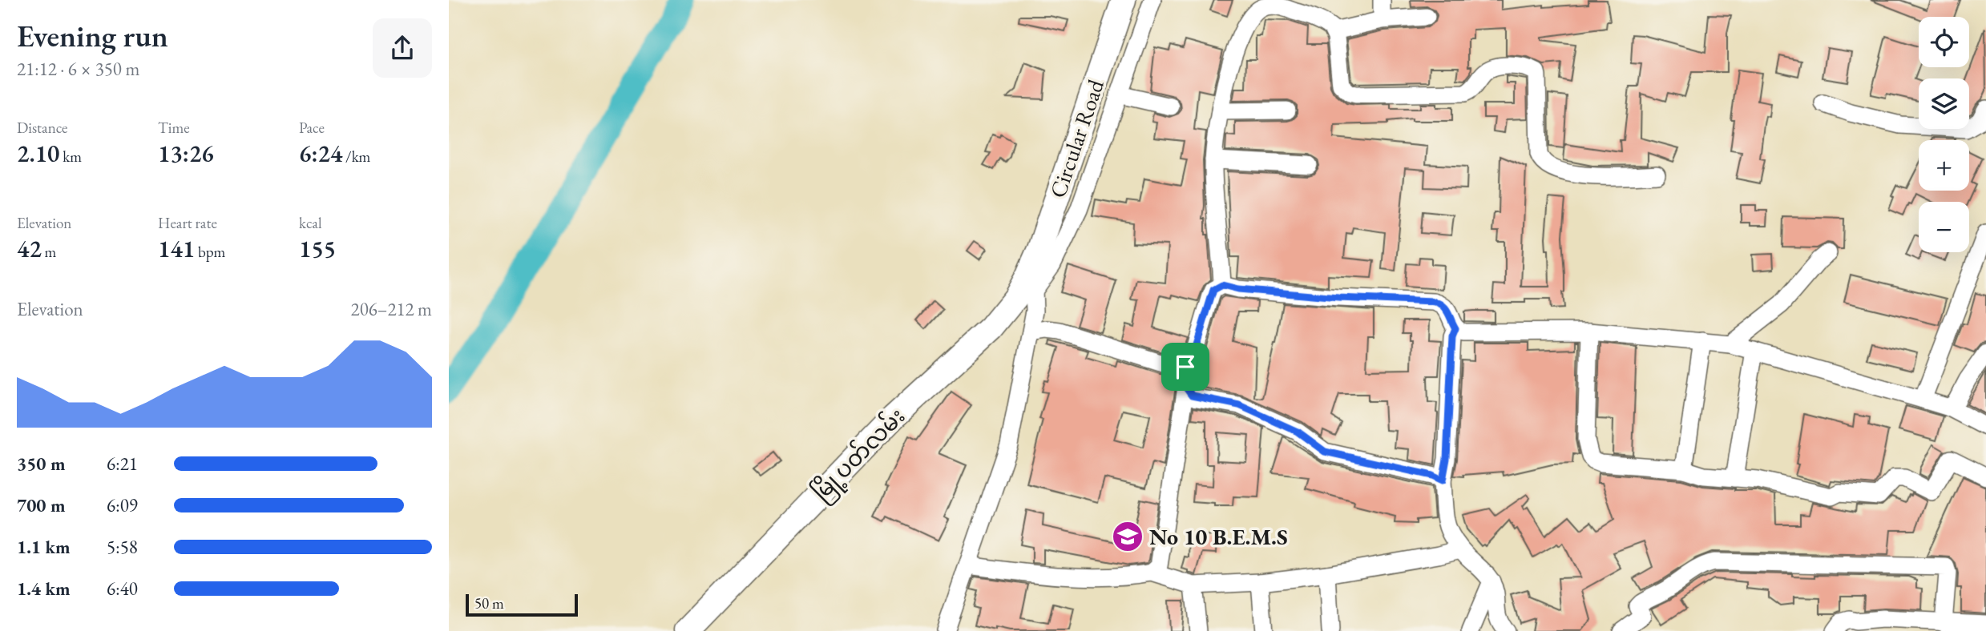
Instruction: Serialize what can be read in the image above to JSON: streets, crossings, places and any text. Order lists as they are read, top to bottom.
{
  "streets": {
    "main road": ["Circular Road", "မြို့ပတ်လမ်း"]
  },
  "crossings": [
    ["Circular Road", "မြို့ပတ်လမ်း"]
  ],
  "places": {
    "school or university": ["No 10 B.E.M.S"]
  },
  "scale_bar": "50 m",
  "page": {
    "heading": ["Evening run", "21:12 · 6 × 350 m"],
    "map_buttons": ["+", "−"],
    "stats": [
      ["Distance", "2.10 km"],
      ["Time", "13:26"],
      ["Pace", "6:24 /km"],
      ["Elevation", "42 m"],
      ["Heart rate", "141 bpm"],
      ["kcal", "155"]
    ],
    "chart": ["Elevation", "206–212 m"],
    "list": [
      {
        "name": "350 m",
        "note": "6:21"
      },
      {
        "name": "700 m",
        "note": "6:09"
      },
      {
        "name": "1.1 km",
        "note": "5:58"
      },
      {
        "name": "1.4 km",
        "note": "6:40"
      }
    ],
    "scale": "50 m"
  }
}
